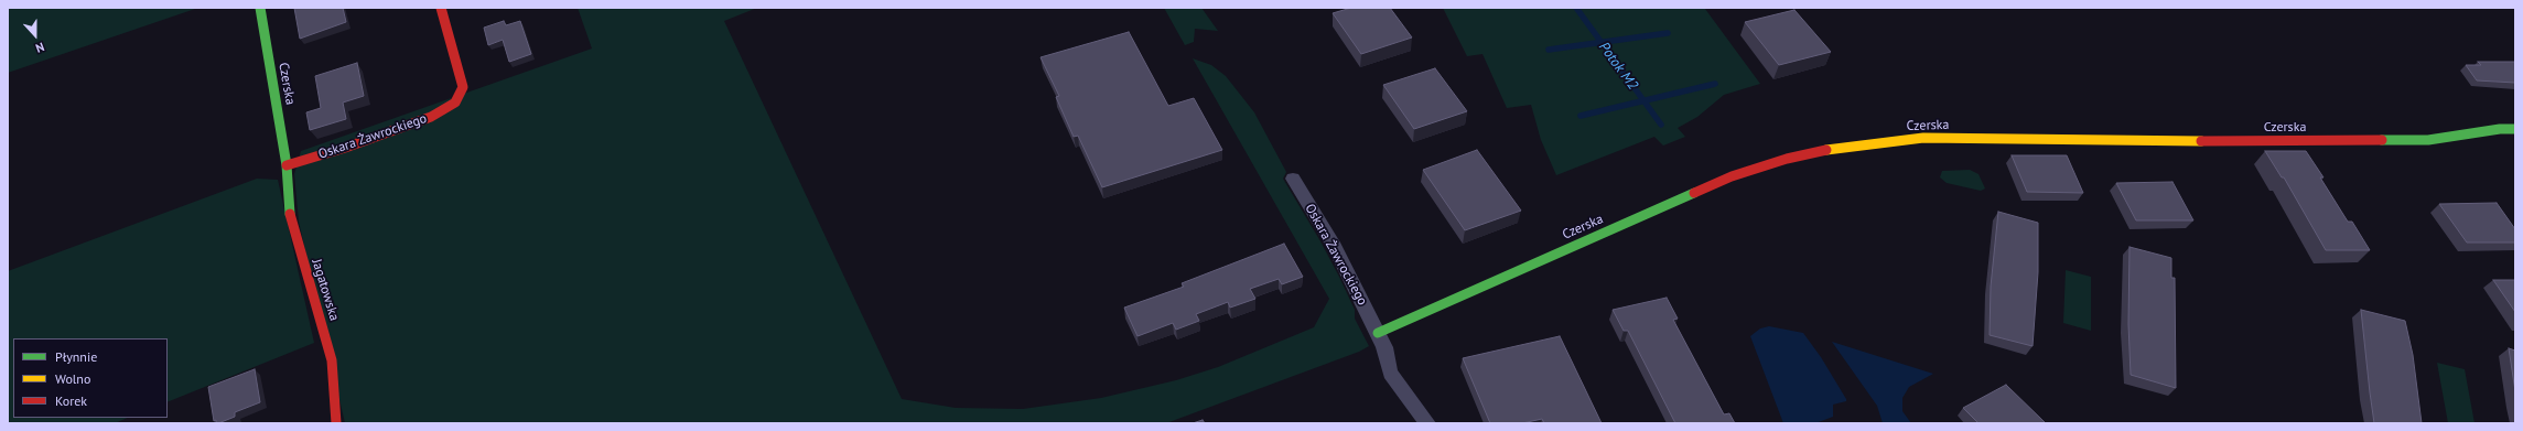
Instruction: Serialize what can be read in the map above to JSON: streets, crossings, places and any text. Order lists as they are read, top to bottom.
{
  "streets": {
    "street": ["Czerska", "Oskara Żawrockiego", "Jagatowska"]
  },
  "crossings": [
    ["Czerska", "Oskara Żawrockiego"],
    ["Czerska", "Jagatowska"],
    ["Oskara Żawrockiego", "Jagatowska"]
  ],
  "water": ["Potok M2"],
  "legend": ["Płynnie", "Wolno", "Korek"],
  "north": "bottom"
}
